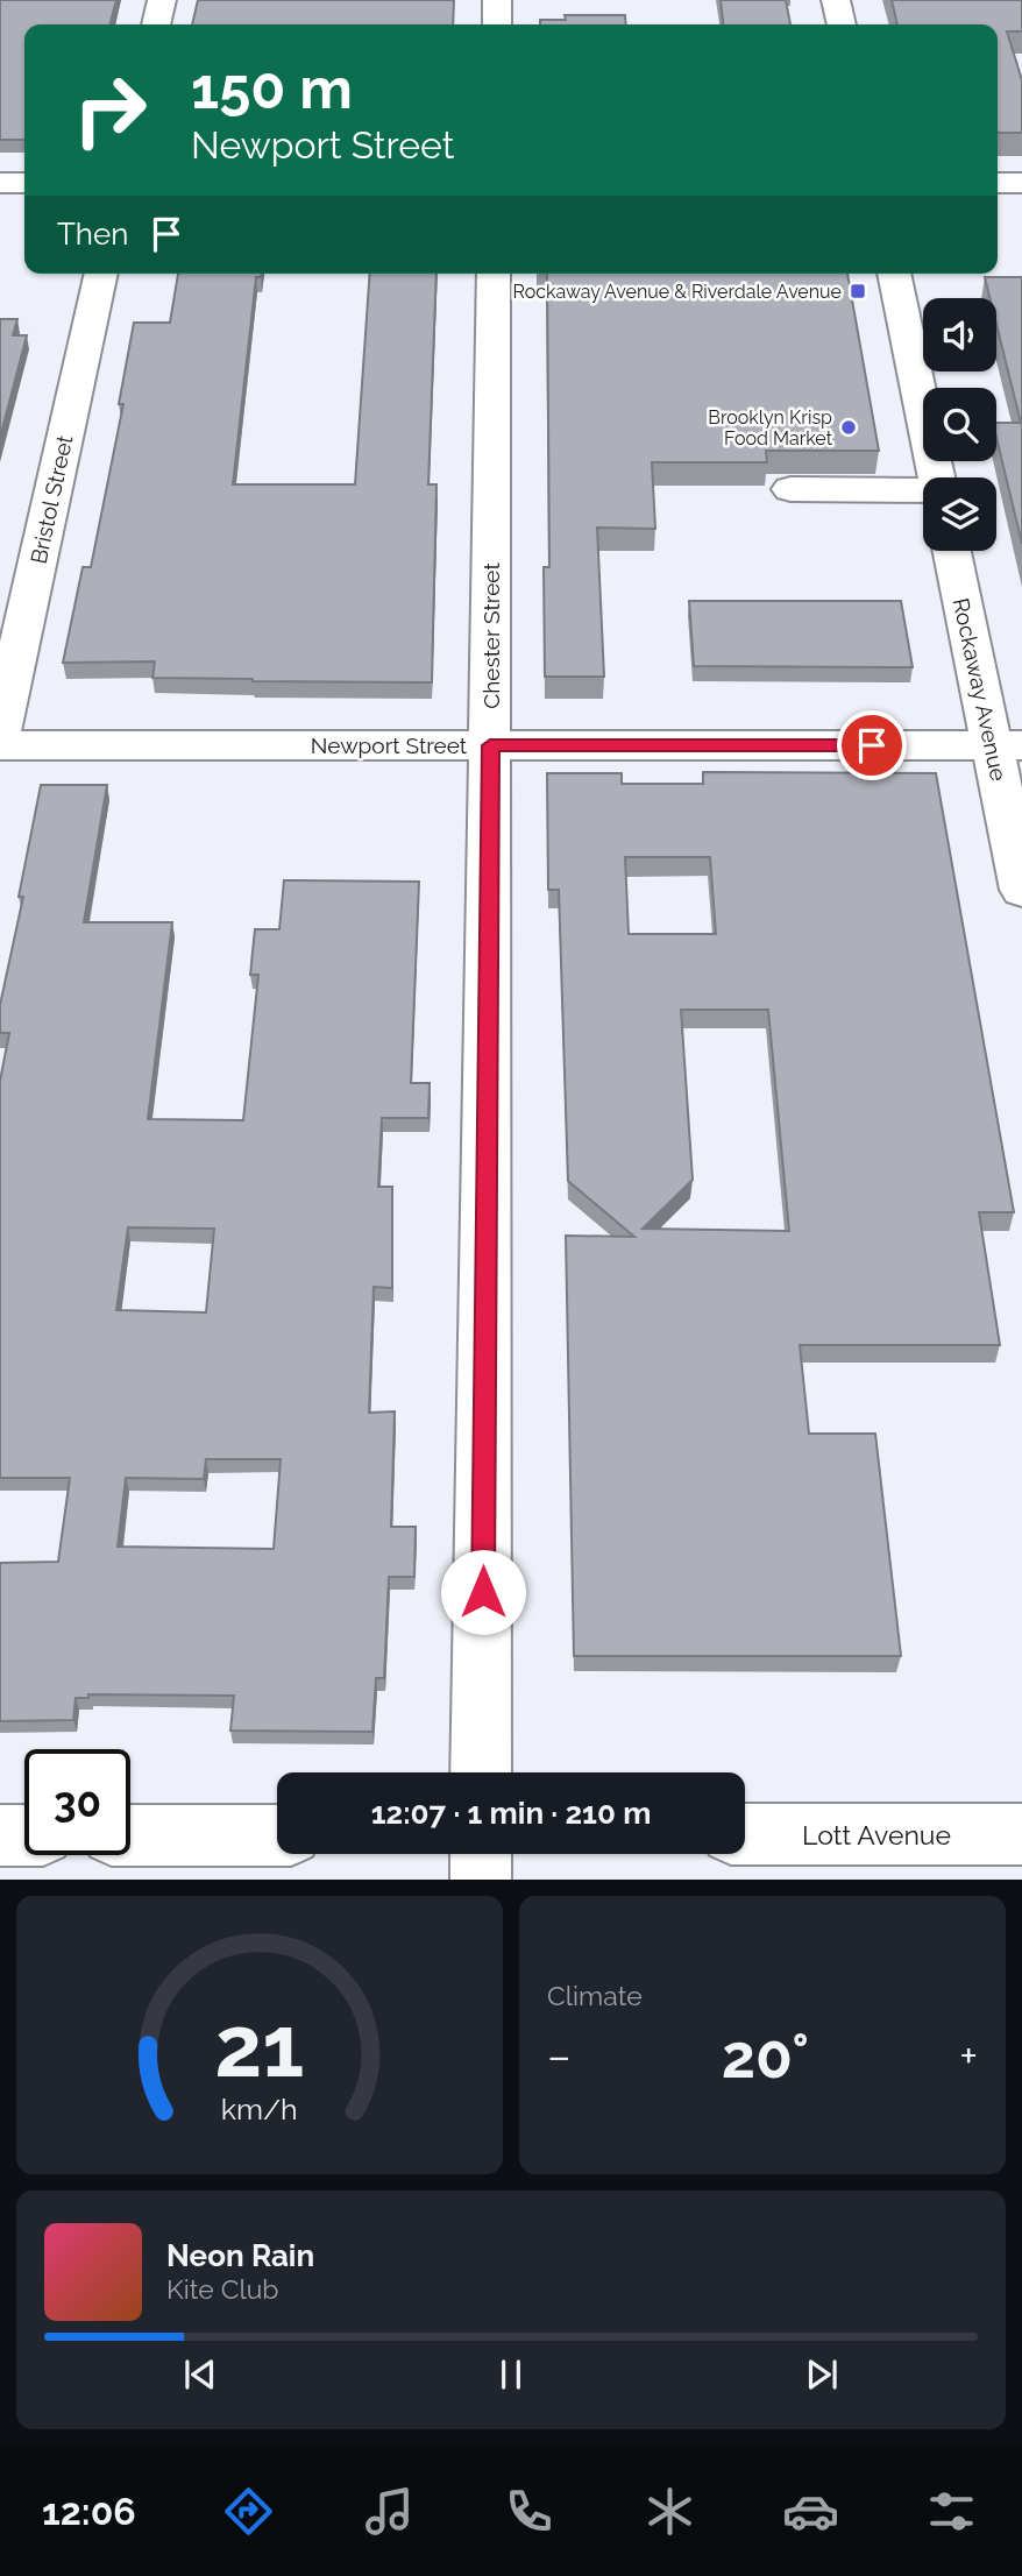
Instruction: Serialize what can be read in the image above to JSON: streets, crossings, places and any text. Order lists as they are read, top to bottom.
{
  "streets": {
    "street": [
      "Bristol Street",
      "Chester Street",
      "Rockaway Avenue",
      "Newport Street",
      "Lott Avenue"
    ]
  },
  "crossings": [
    ["Chester Street", "Newport Street"],
    ["Rockaway Avenue", "Newport Street"]
  ],
  "places": {
    "transit": ["Rockaway Avenue & Riverdale Avenue"],
    "other": ["Brooklyn Krisp Food Market"]
  },
  "page": {
    "turn": ["150 m", "Newport Street"],
    "then": "Then",
    "limit": "30",
    "trip": "12:07 · 1 min · 210 m",
    "tile": "Climate",
    "heat": ["−", "20°", "+"],
    "song": ["Neon Rain", "Kite Club"],
    "tabs": "12:06",
    "gauge": ["21", "km/h"]
  }
}
